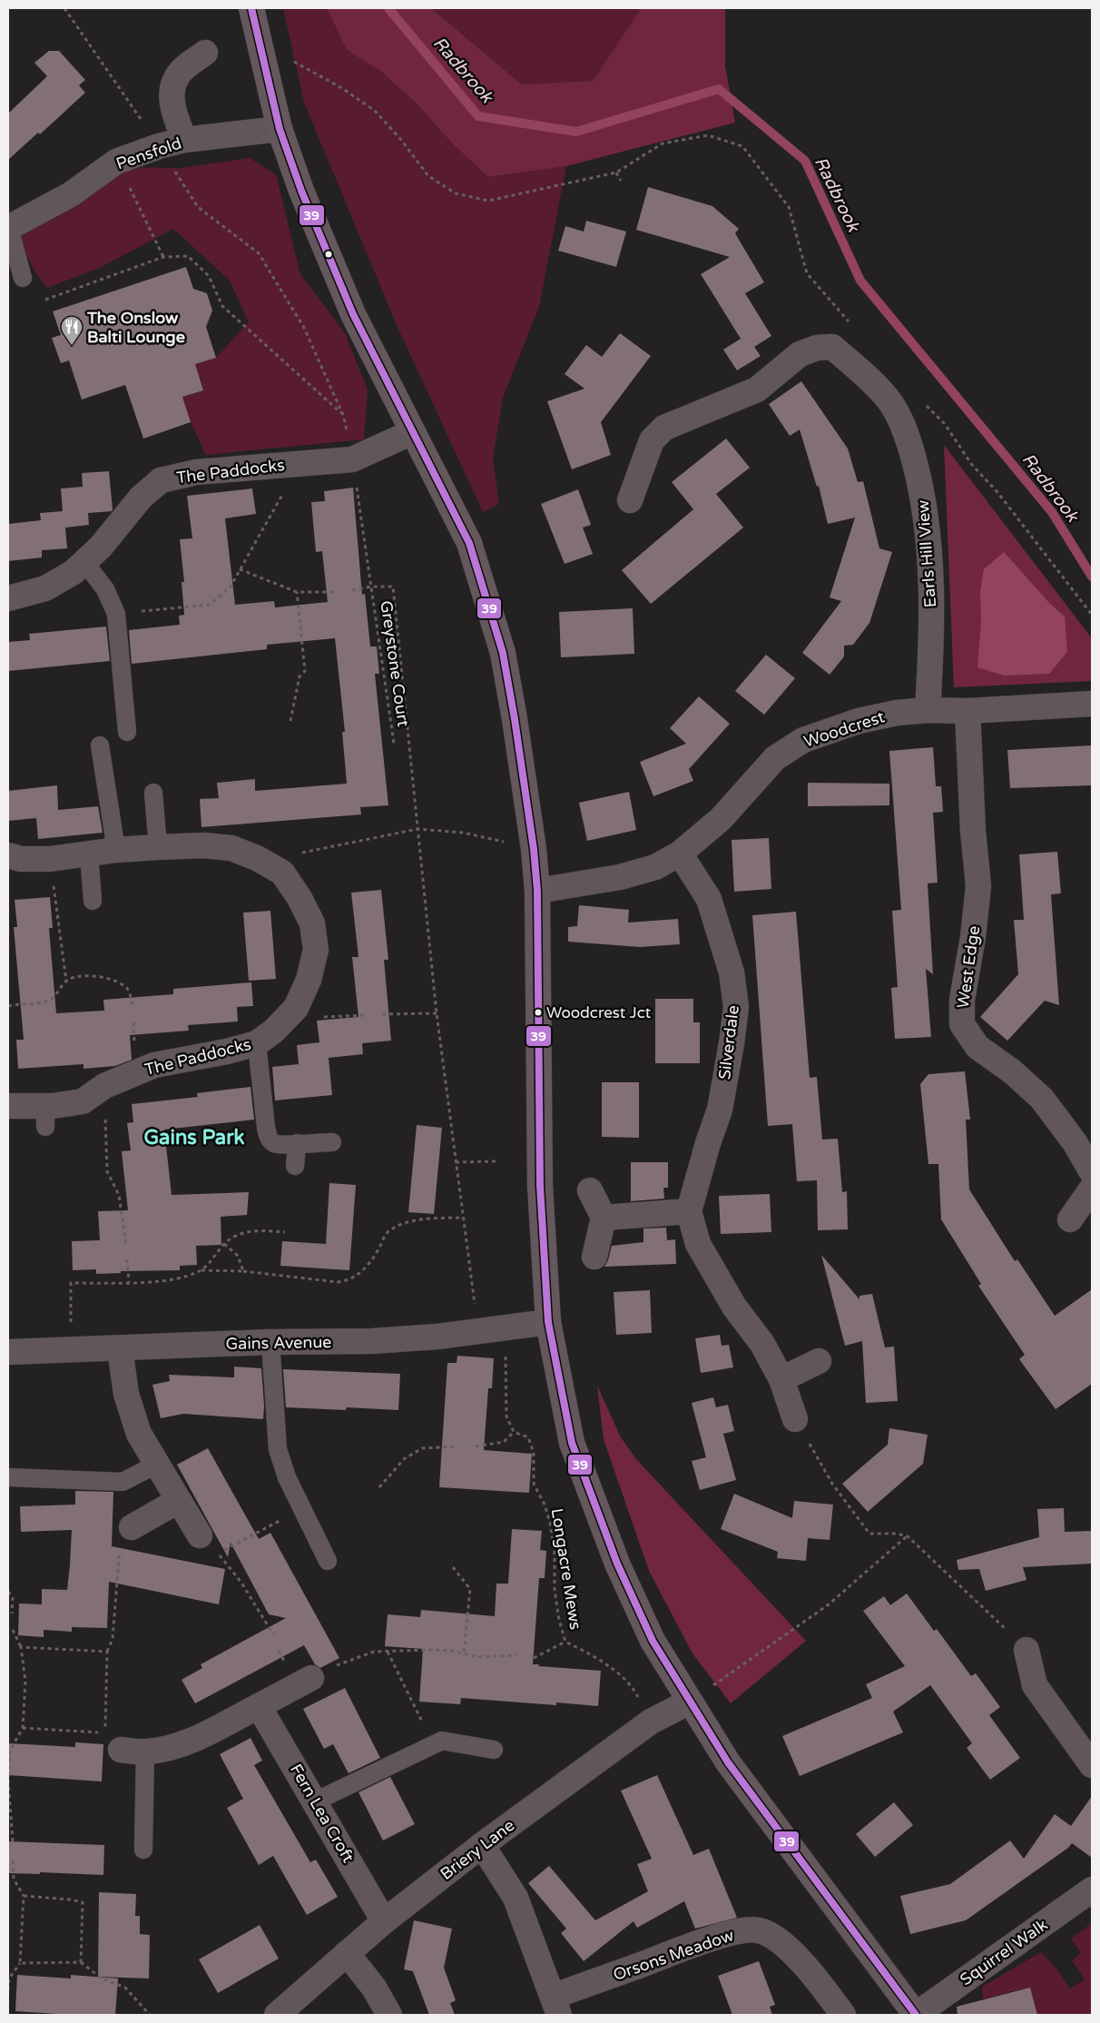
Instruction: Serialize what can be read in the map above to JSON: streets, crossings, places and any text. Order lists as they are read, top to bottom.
{
  "streets": {
    "street": [
      "Pensfold",
      "The Paddocks",
      "Earls Hill View",
      "Woodcrest",
      "West Edge",
      "Silverdale",
      "Gains Avenue",
      "Fern Lea Croft",
      "Briery Lane",
      "Squirrel Walk",
      "Orsons Meadow"
    ],
    "path": ["Greystone Court", "Longacre Mews"]
  },
  "crossings": [
    ["Pensfold", "Greystone Court"],
    ["The Paddocks", "Greystone Court"],
    ["Earls Hill View", "Woodcrest"],
    ["Woodcrest", "West Edge"],
    ["Woodcrest", "Silverdale"],
    ["Longacre Mews", "Briery Lane"],
    ["Fern Lea Croft", "Briery Lane"],
    ["Briery Lane", "Orsons Meadow"]
  ],
  "districts": ["Gains Park"],
  "water": ["Radbrook"],
  "places": {
    "restaurant": ["The Onslow Balti Lounge"],
    "other": ["Woodcrest Jct"]
  },
  "lines": ["transit line 39"]
}
